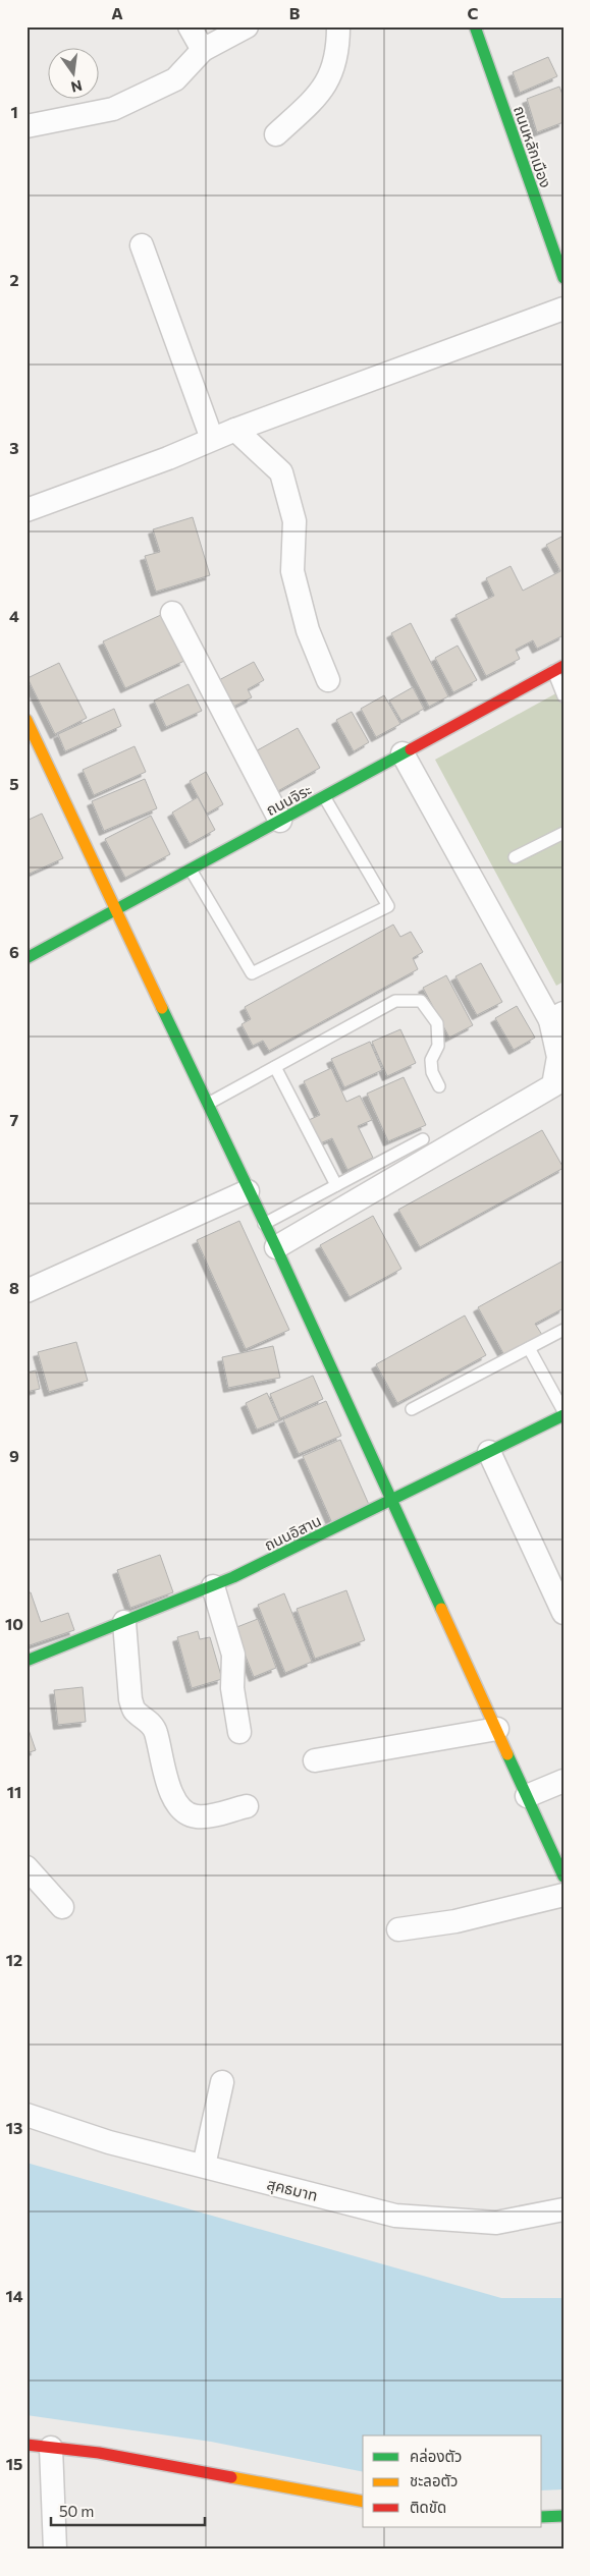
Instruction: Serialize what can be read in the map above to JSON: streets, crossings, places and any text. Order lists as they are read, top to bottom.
{
  "streets": {
    "street": [
      "ถนนหลักเมือง",
      "ถนนจิระ",
      "ถนนอิสาน",
      "สุคธมาท"
    ]
  },
  "legend": ["คล่องตัว", "ชะลอตัว", "ติดขัด"],
  "scale_bar": "50 m",
  "north": "bottom",
  "grid": {
    "columns": ["A", "B", "C"],
    "rows": [
      "1",
      "2",
      "3",
      "4",
      "5",
      "6",
      "7",
      "8",
      "9",
      "10",
      "11",
      "12",
      "13",
      "14",
      "15"
    ]
  }
}
